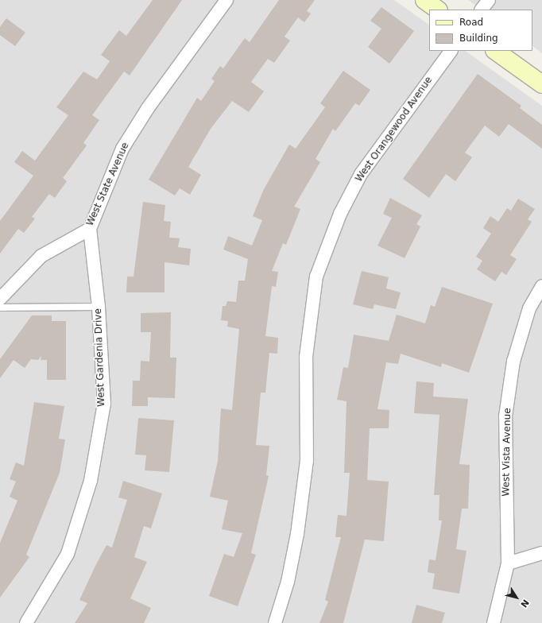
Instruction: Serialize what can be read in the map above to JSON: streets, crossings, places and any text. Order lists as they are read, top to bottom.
{
  "streets": {
    "street": [
      "West Orangewood Avenue",
      "West State Avenue",
      "West Gardenia Drive",
      "West Vista Avenue"
    ]
  },
  "crossings": [
    ["West State Avenue", "West Gardenia Drive"]
  ],
  "legend": ["Road", "Building"],
  "north": "bottom right"
}
